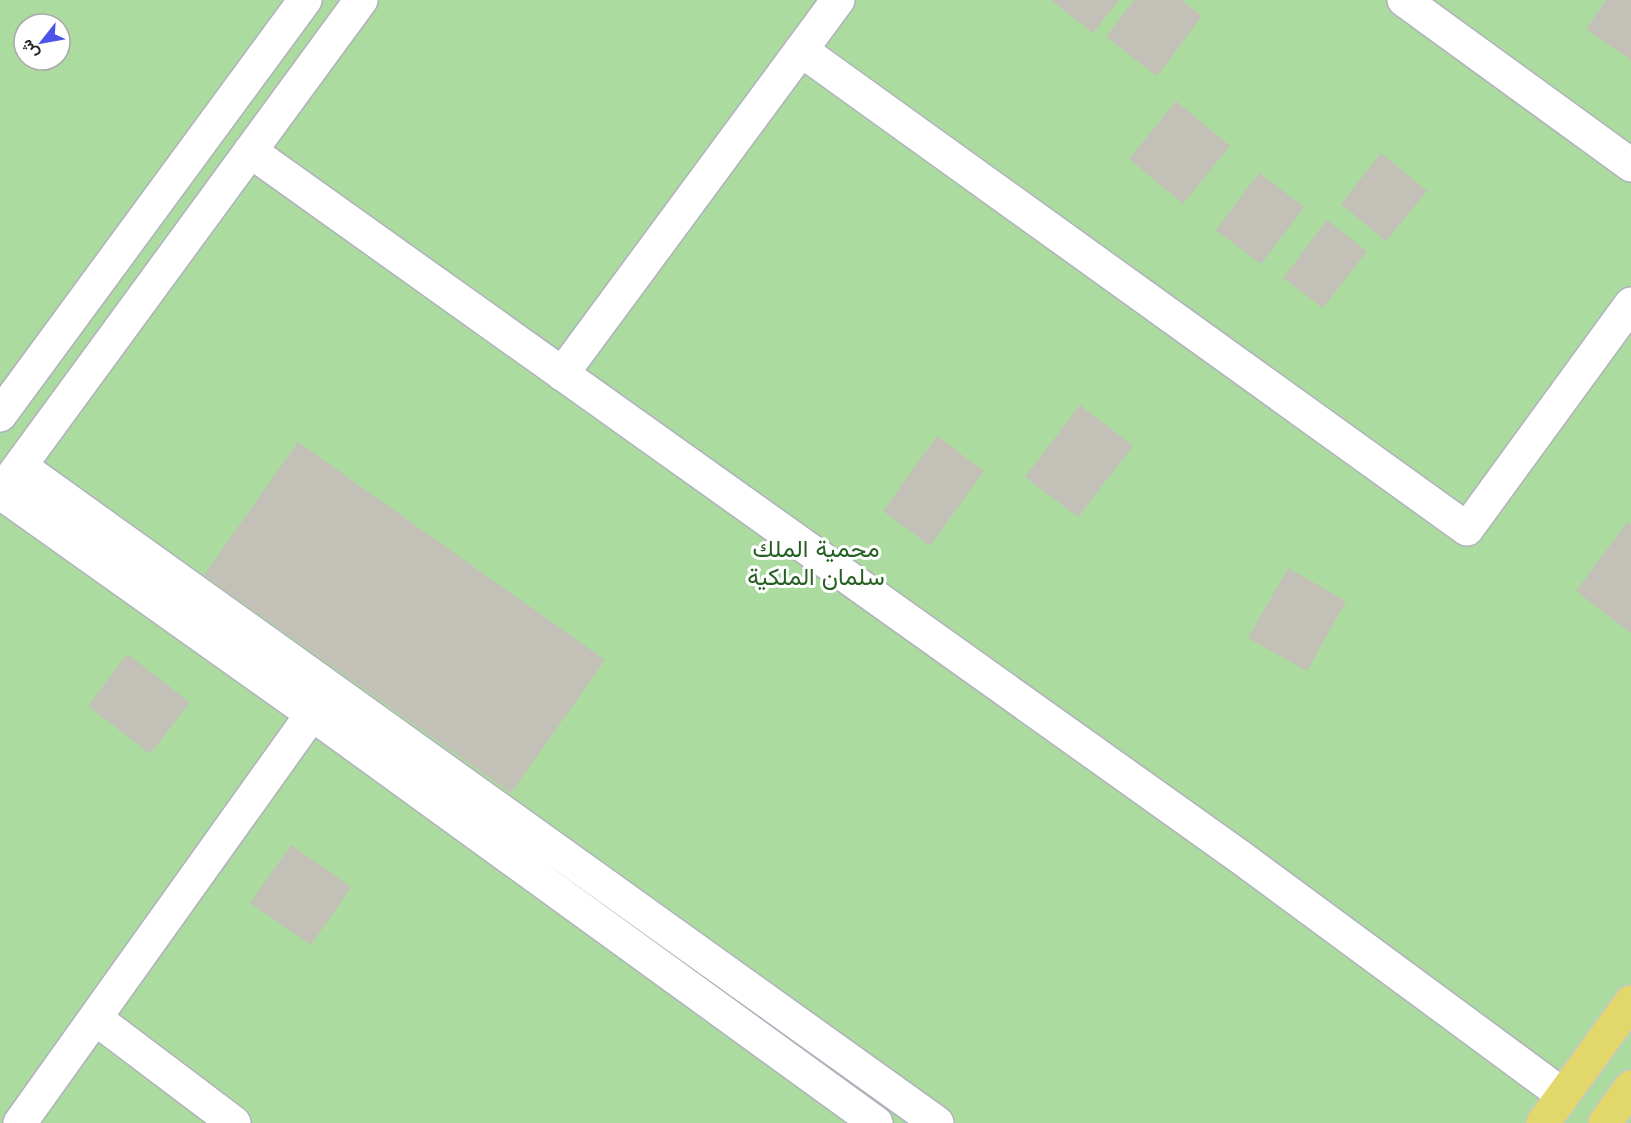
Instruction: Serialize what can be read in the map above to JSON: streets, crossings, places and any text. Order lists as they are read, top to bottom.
{
  "parks": ["محمية الملك سلمان الملكية"],
  "north": "bottom left"
}
